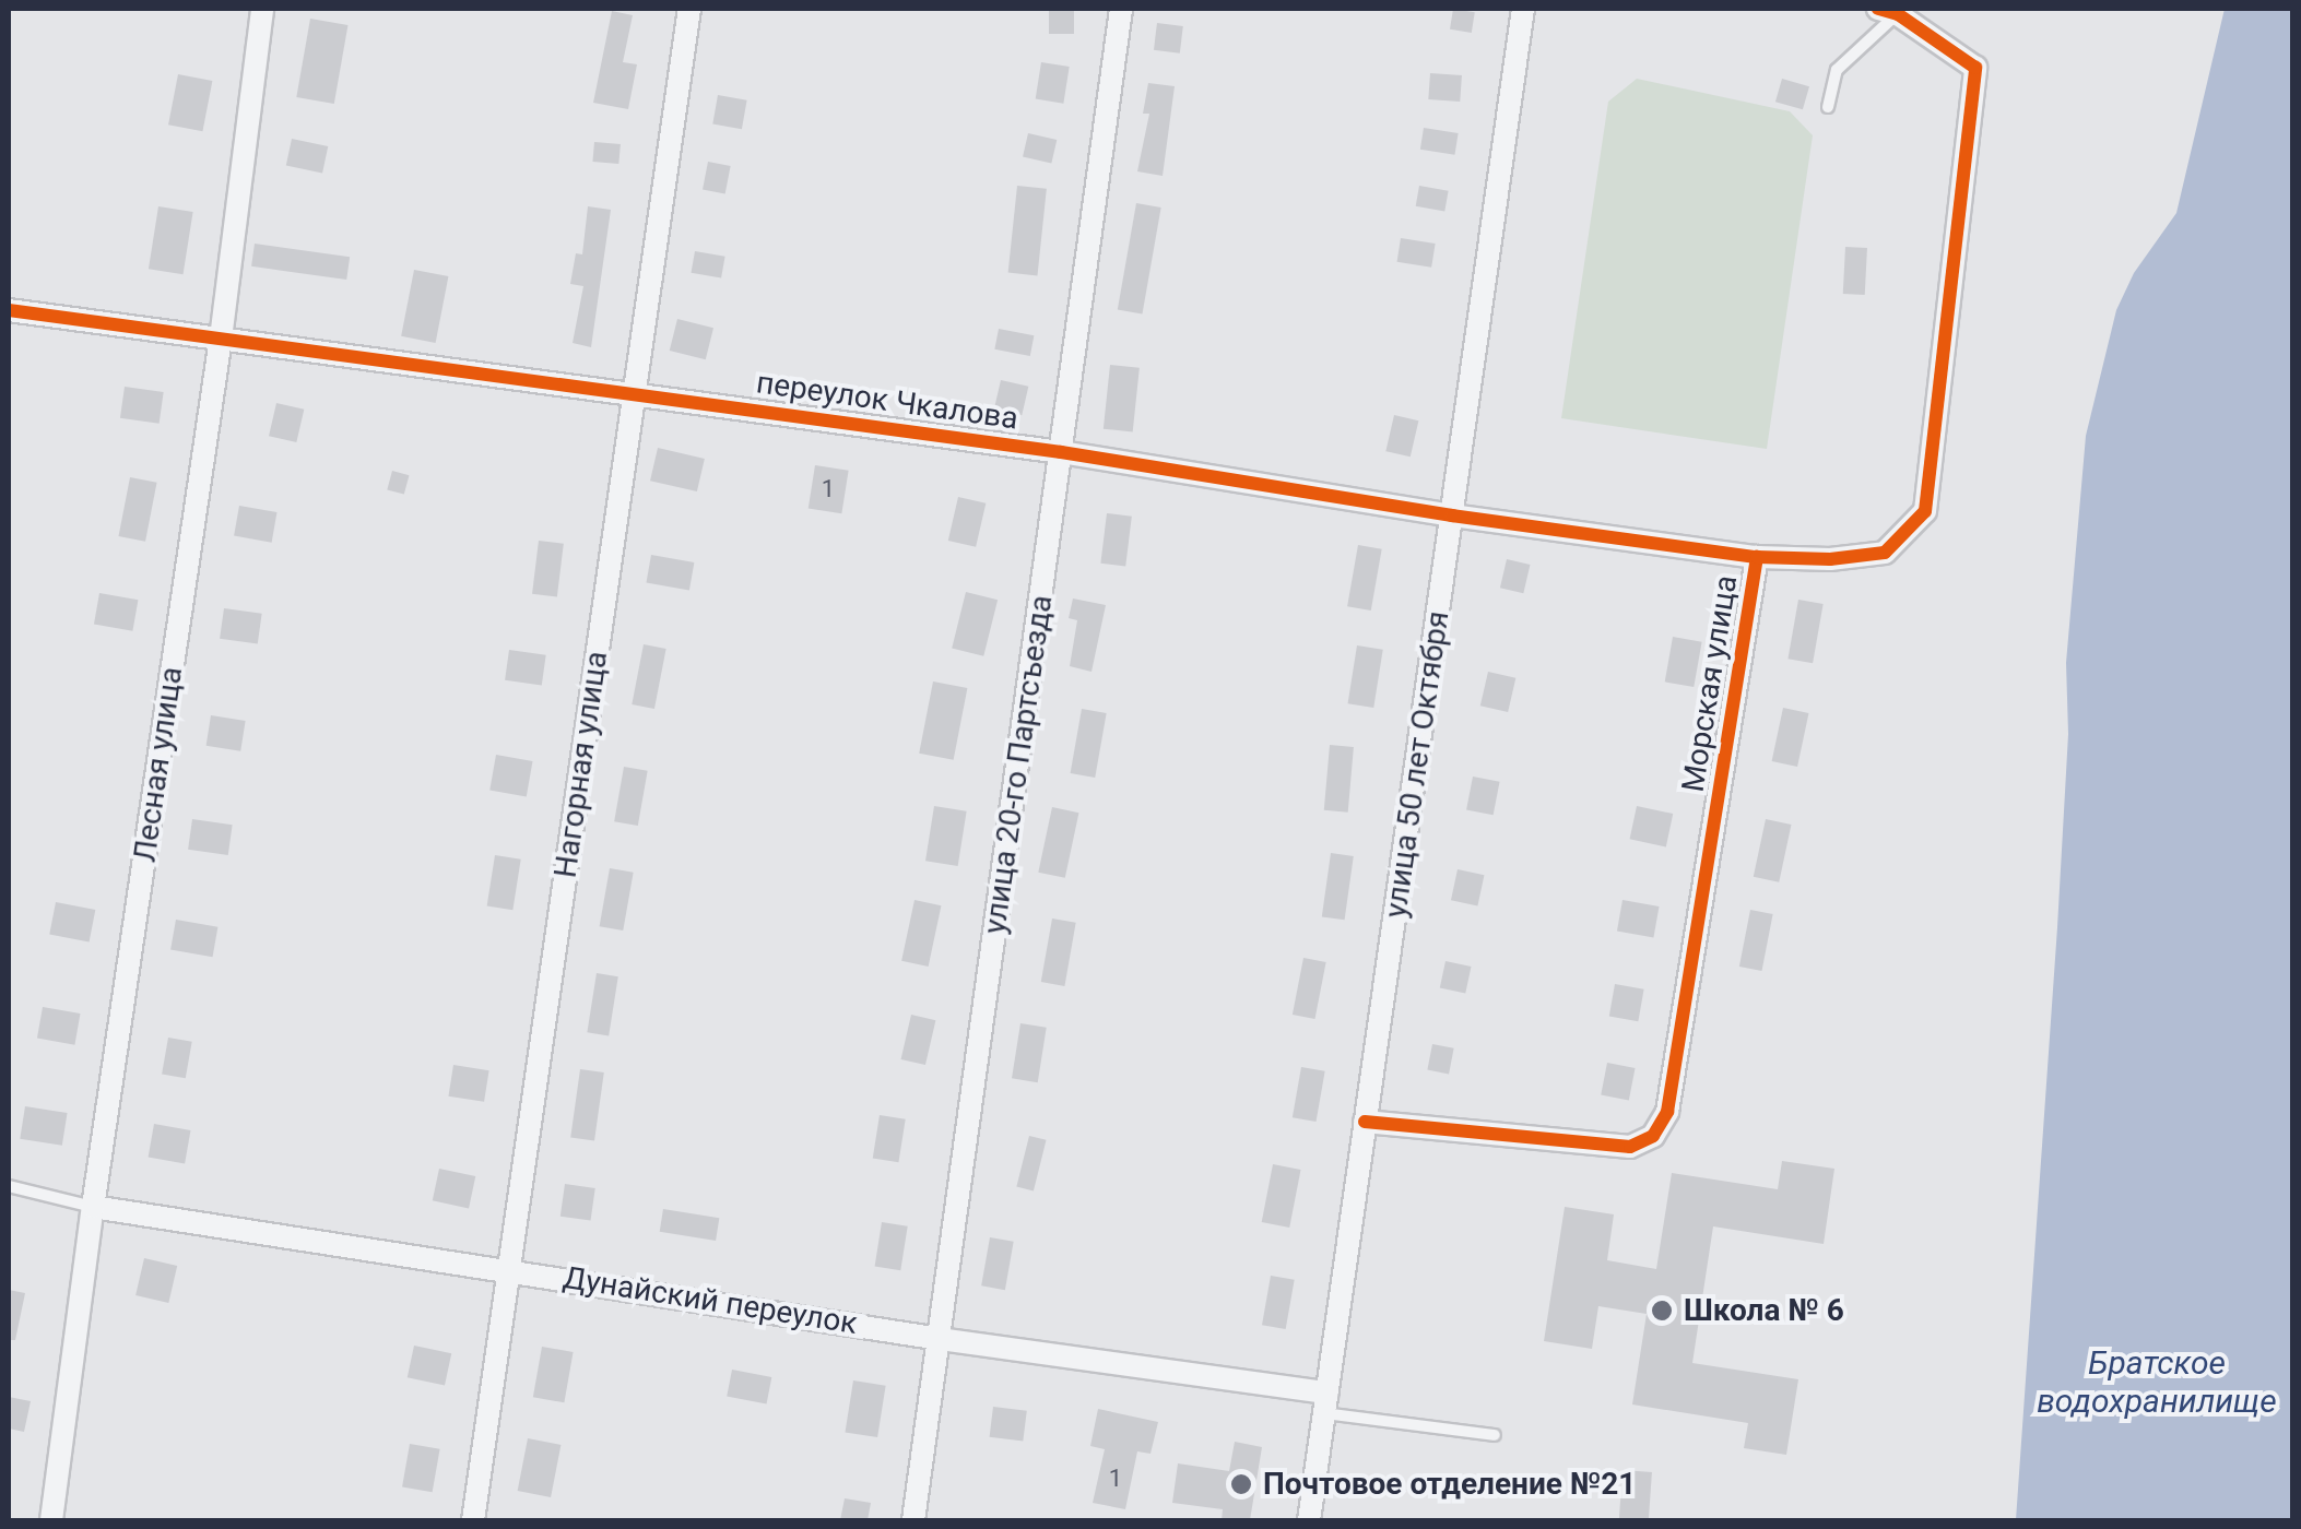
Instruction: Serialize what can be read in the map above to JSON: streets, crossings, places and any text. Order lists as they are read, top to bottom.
{
  "streets": {
    "street": [
      "переулок Чкалова",
      "Морская улица",
      "Лесная улица",
      "Нагорная улица",
      "улица 20-го Партсъезда",
      "улица 50 лет Октября",
      "Дунайский переулок"
    ]
  },
  "crossings": [
    ["переулок Чкалова", "Морская улица"],
    ["переулок Чкалова", "Лесная улица"],
    ["переулок Чкалова", "Нагорная улица"],
    ["переулок Чкалова", "улица 20-го Партсъезда"],
    ["переулок Чкалова", "улица 50 лет Октября"],
    ["Морская улица", "улица 50 лет Октября"],
    ["Лесная улица", "Дунайский переулок"],
    ["Нагорная улица", "Дунайский переулок"],
    ["улица 20-го Партсъезда", "Дунайский переулок"],
    ["улица 50 лет Октября", "Дунайский переулок"]
  ],
  "water": ["Братское водохранилище"],
  "places": ["Школа № 6", "Почтовое отделение №21"],
  "house_numbers": ["1", "1"]
}
